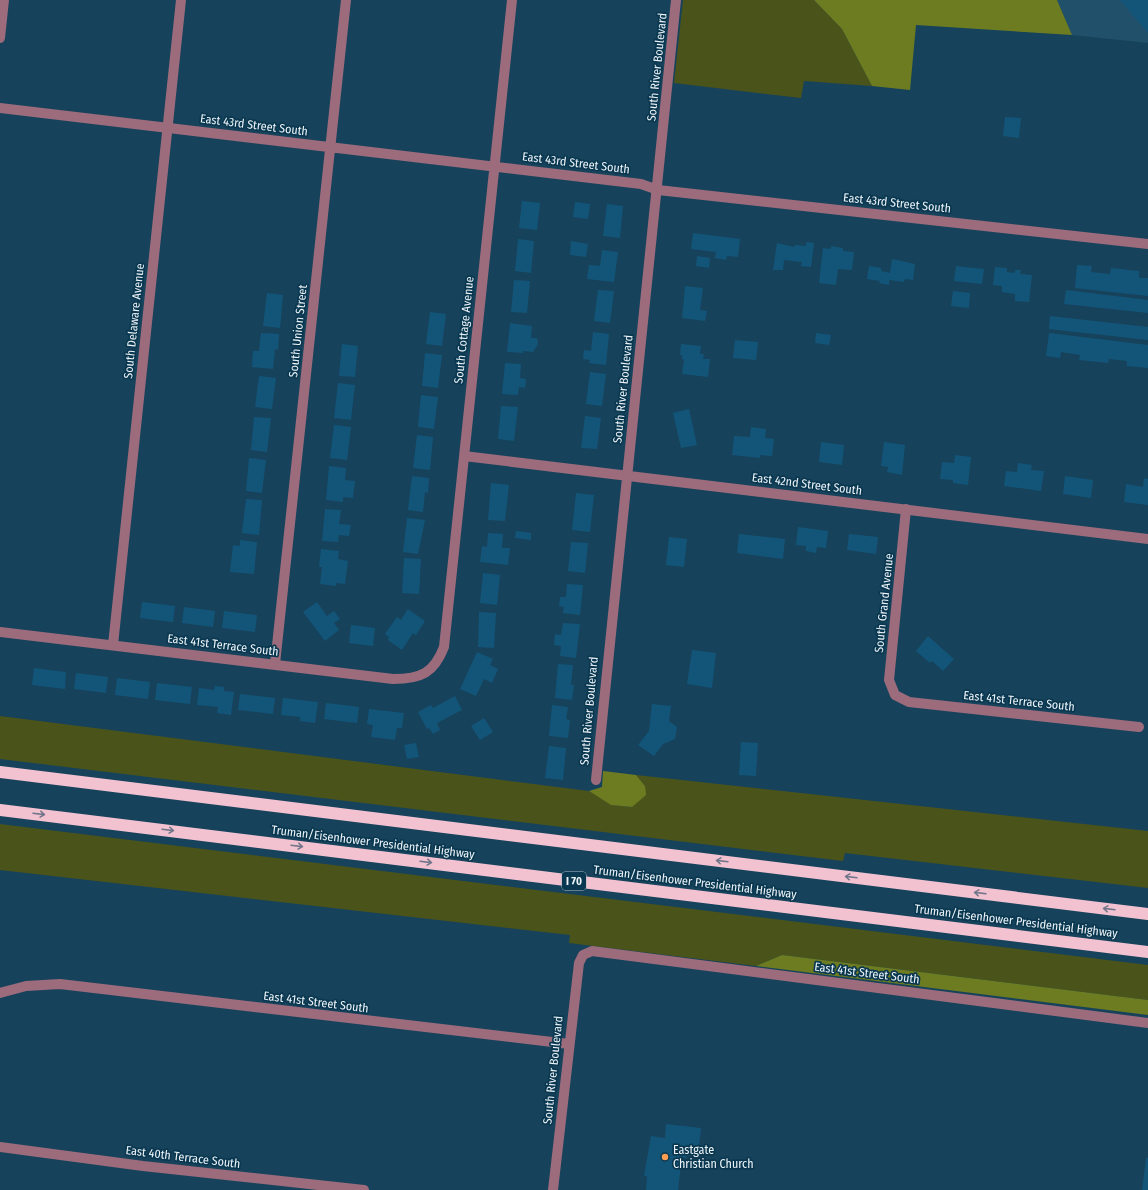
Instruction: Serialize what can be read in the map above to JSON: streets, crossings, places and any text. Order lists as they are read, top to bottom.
{
  "streets": {
    "highway": ["Truman/Eisenhower Presidential Highway", "I 70"],
    "street": [
      "South River Boulevard",
      "East 43rd Street South",
      "South Delaware Avenue",
      "South Cottage Avenue",
      "South Union Street",
      "East 42nd Street South",
      "South Grand Avenue",
      "East 41st Terrace South",
      "East 41st Street South",
      "East 40th Terrace South"
    ]
  },
  "crossings": [
    ["South River Boulevard", "East 43rd Street South"],
    ["South River Boulevard", "East 42nd Street South"],
    ["South River Boulevard", "East 41st Street South"],
    ["East 43rd Street South", "South Delaware Avenue"],
    ["East 43rd Street South", "South Cottage Avenue"],
    ["East 43rd Street South", "South Union Street"],
    ["South Delaware Avenue", "East 41st Terrace South"],
    ["South Cottage Avenue", "East 42nd Street South"],
    ["South Cottage Avenue", "East 41st Terrace South"],
    ["South Union Street", "East 41st Terrace South"],
    ["East 42nd Street South", "South Grand Avenue"],
    ["South Grand Avenue", "East 41st Terrace South"]
  ],
  "places": ["Eastgate Christian Church"]
}
